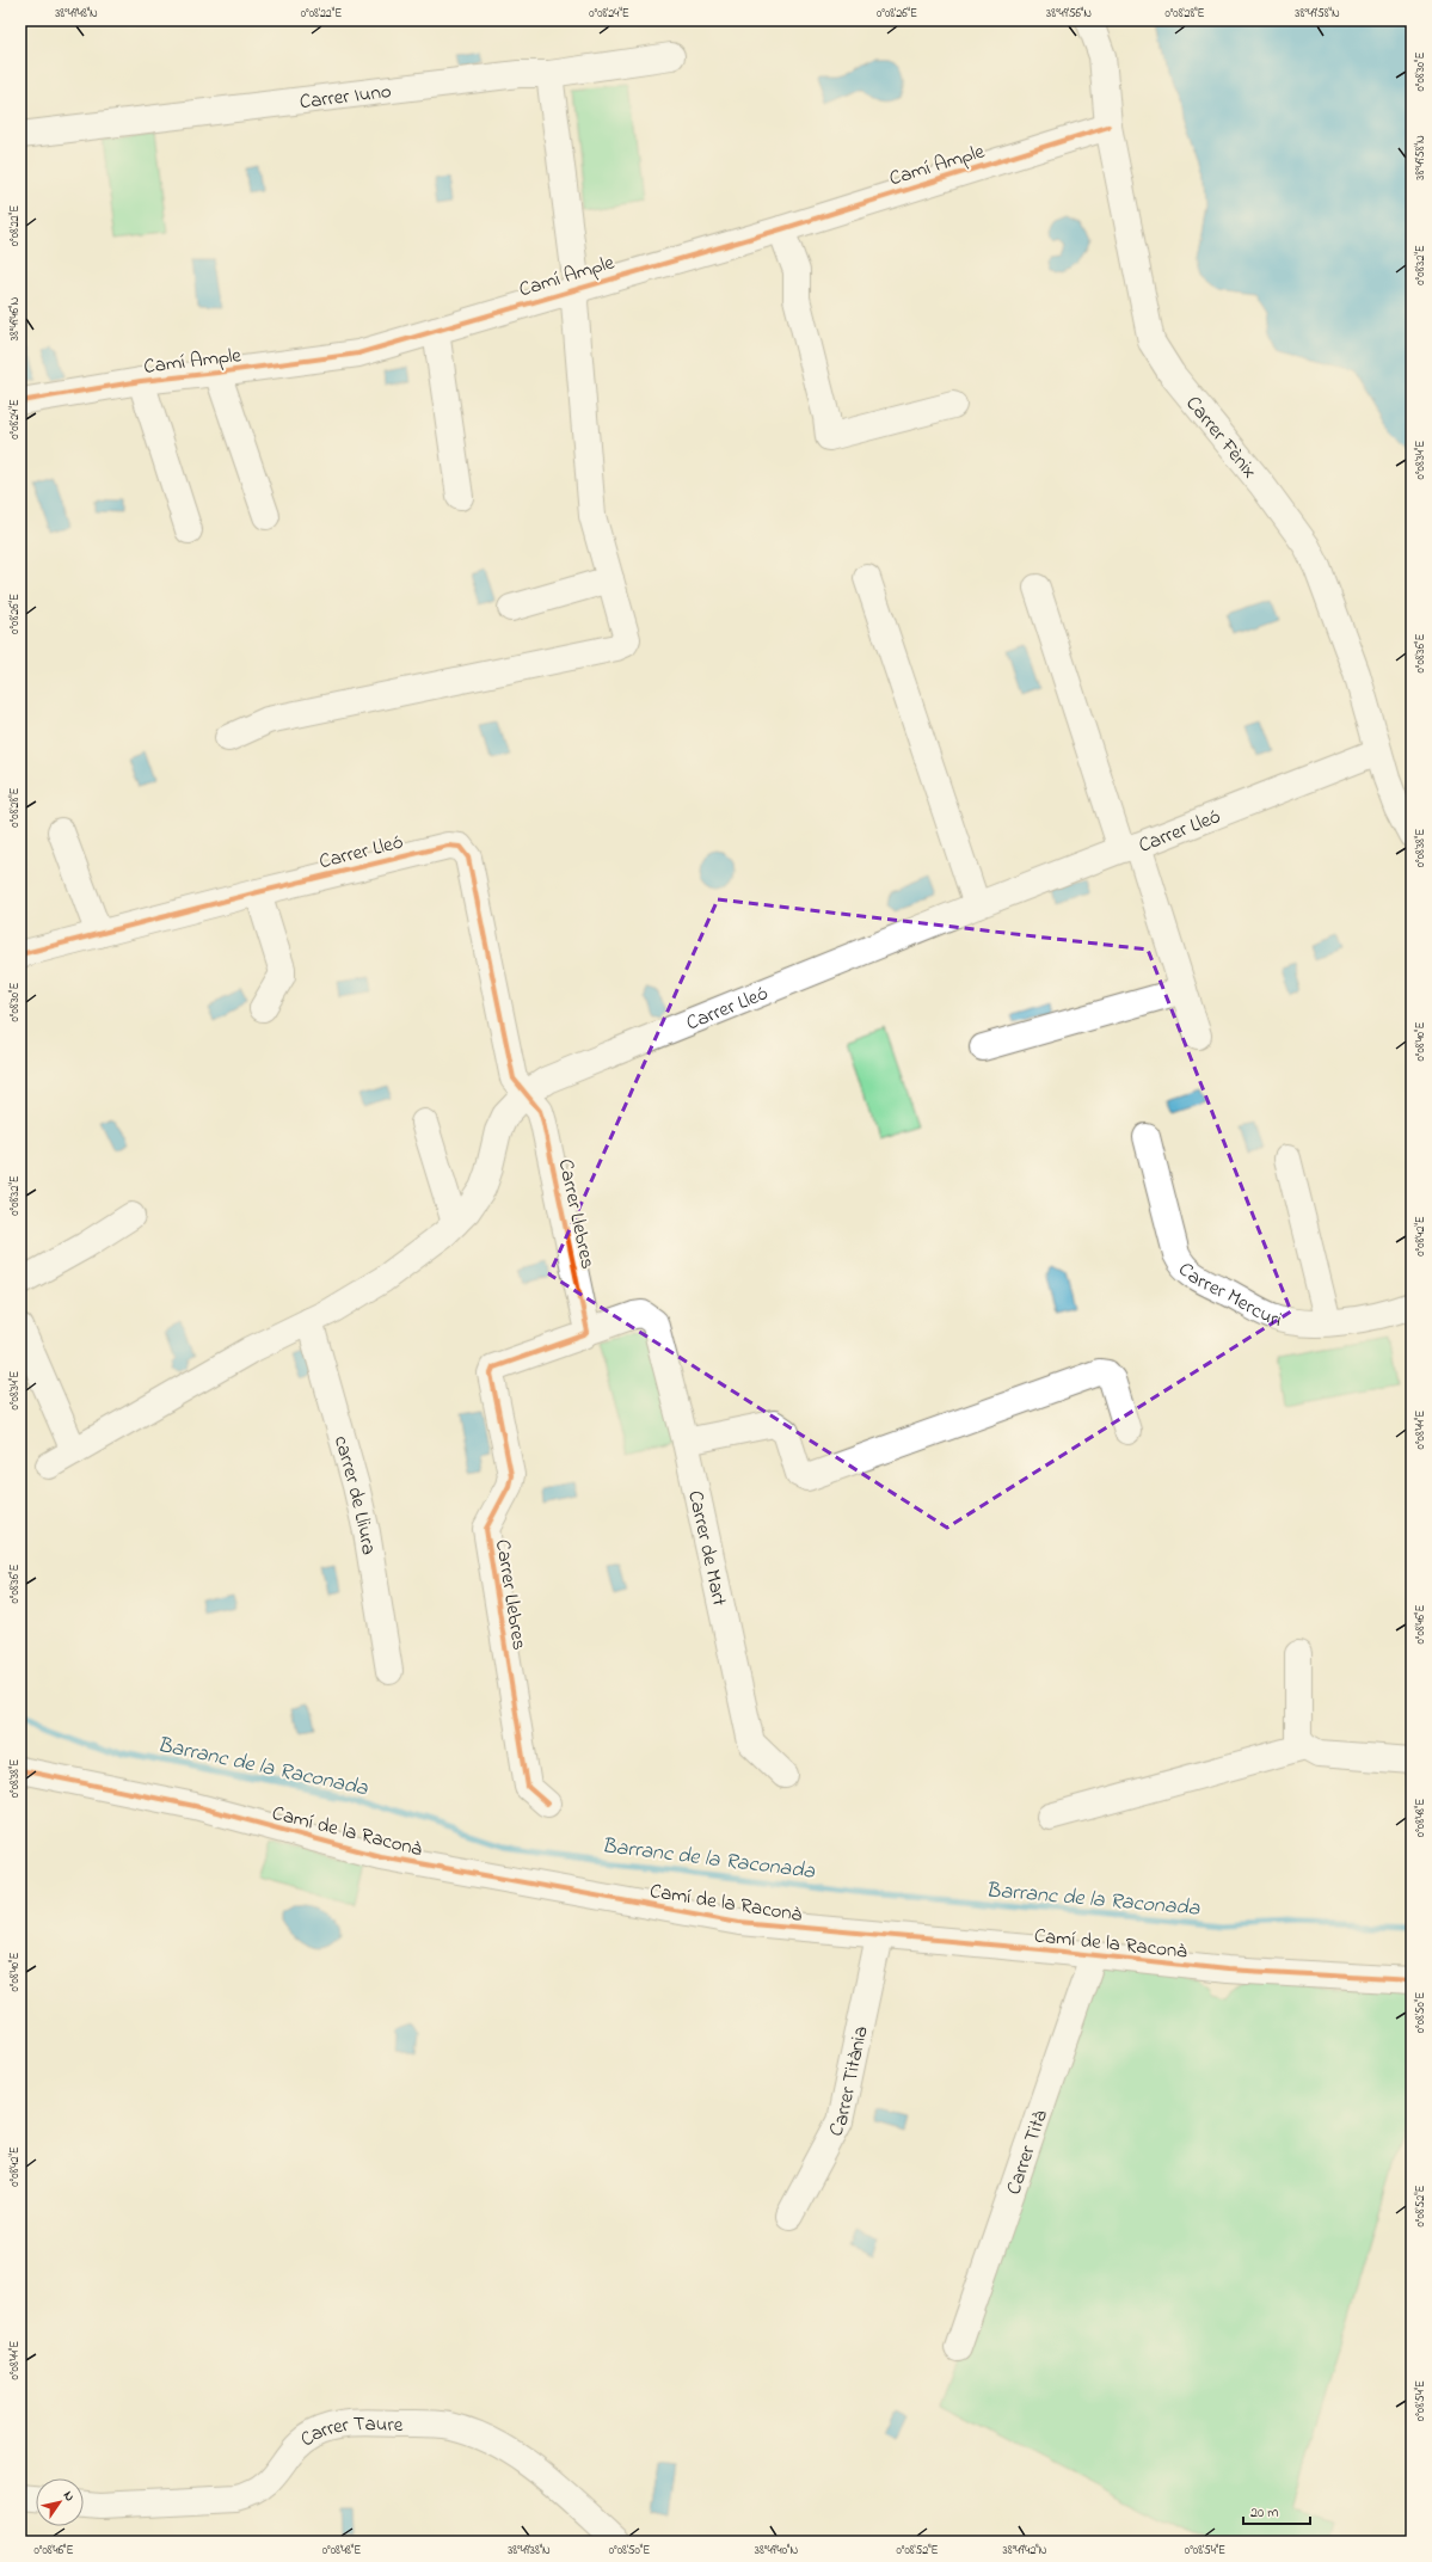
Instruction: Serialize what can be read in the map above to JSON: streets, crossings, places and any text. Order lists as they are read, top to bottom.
{
  "streets": {
    "street": [
      "Carrer Iuno",
      "Camí Ample",
      "Carrer Fènix",
      "Carrer Lleó",
      "Carrer Llebres",
      "Carrer Mercuri",
      "carrer de Lliura",
      "Carrer de Mart",
      "Camí de la Raconà",
      "Carrer Titània",
      "Carrer Tità",
      "Carrer Taure"
    ]
  },
  "crossings": [
    ["Camí Ample", "Carrer Fènix"],
    ["Carrer Fènix", "Carrer Lleó"],
    ["Carrer Lleó", "Carrer Llebres"],
    ["Carrer Llebres", "Carrer de Mart"],
    ["Camí de la Raconà", "Carrer Titània"],
    ["Camí de la Raconà", "Carrer Tità"]
  ],
  "water": ["Barranc de la Raconada"],
  "scale_bar": "20 m",
  "north": "top right",
  "coordinates": [
    "38°49'48\"N",
    "0°08'22\"E",
    "0°08'24\"E",
    "0°08'26\"E",
    "38°49'56\"N",
    "0°08'28\"E",
    "38°49'58\"N",
    "0°08'30\"E",
    "0°08'32\"E",
    "38°49'46\"N",
    "0°08'34\"E",
    "0°08'36\"E",
    "0°08'38\"E",
    "0°08'40\"E",
    "0°08'42\"E",
    "0°08'44\"E",
    "0°08'46\"E",
    "0°08'48\"E",
    "0°08'50\"E",
    "0°08'52\"E",
    "0°08'54\"E",
    "38°49'38\"N",
    "38°49'40\"N",
    "38°49'42\"N"
  ]
}
